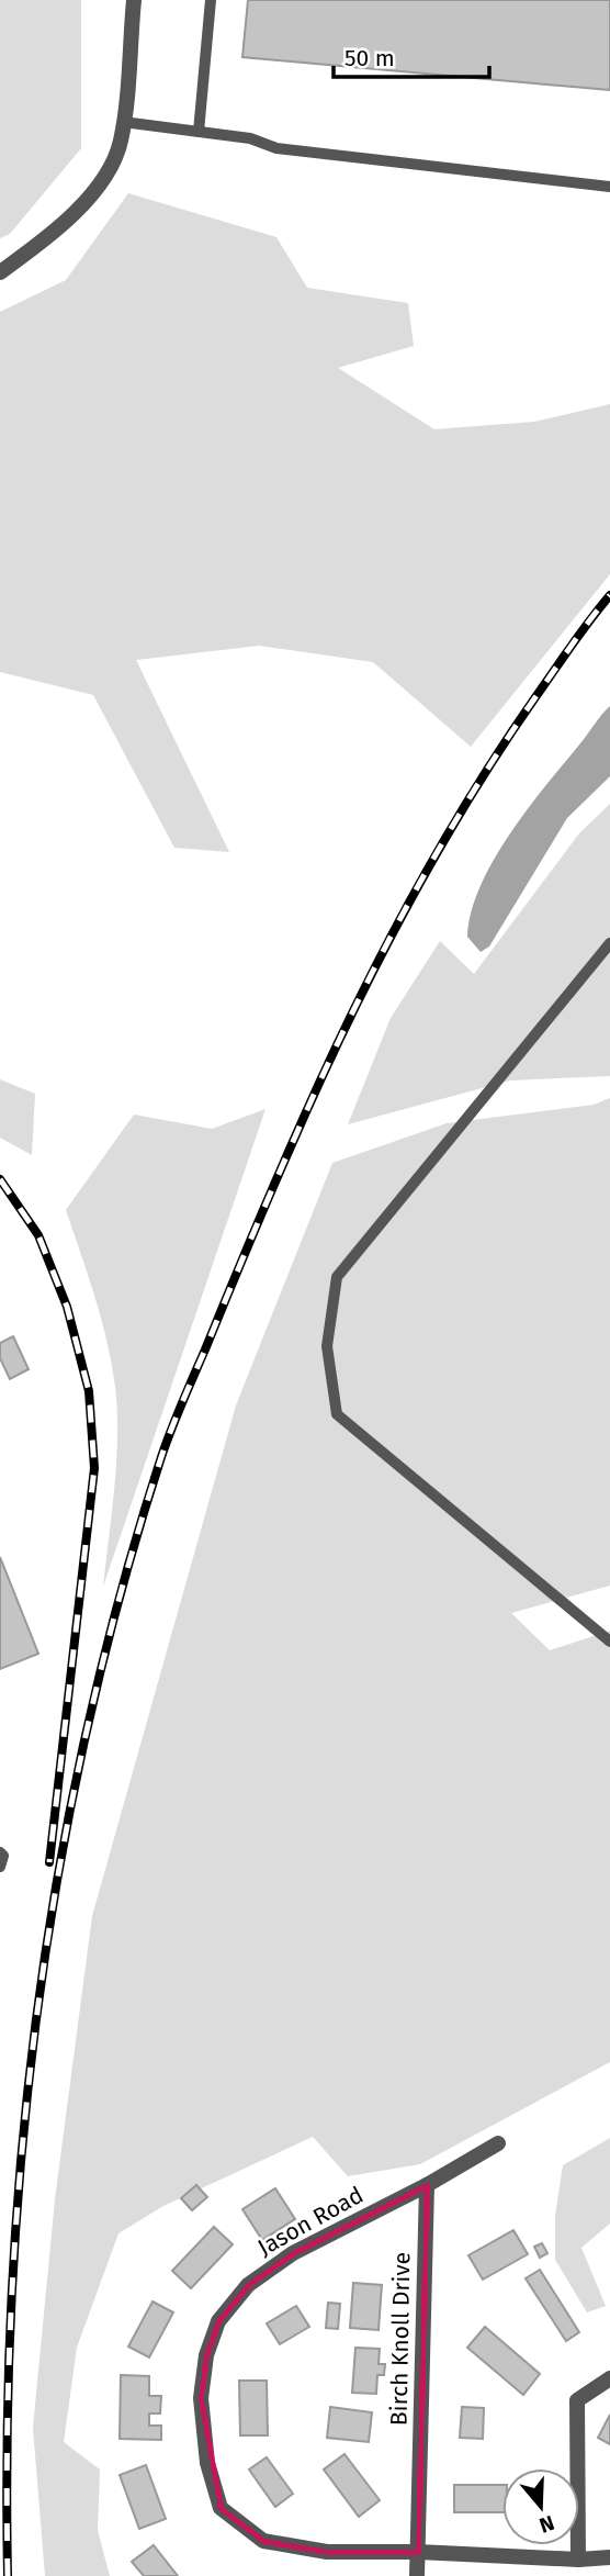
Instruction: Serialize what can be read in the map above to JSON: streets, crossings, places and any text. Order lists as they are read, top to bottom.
{
  "streets": {
    "street": ["Jason Road", "Birch Knoll Drive"]
  },
  "crossings": [
    ["Jason Road", "Birch Knoll Drive"]
  ],
  "scale_bar": "50 m",
  "north": "bottom"
}
